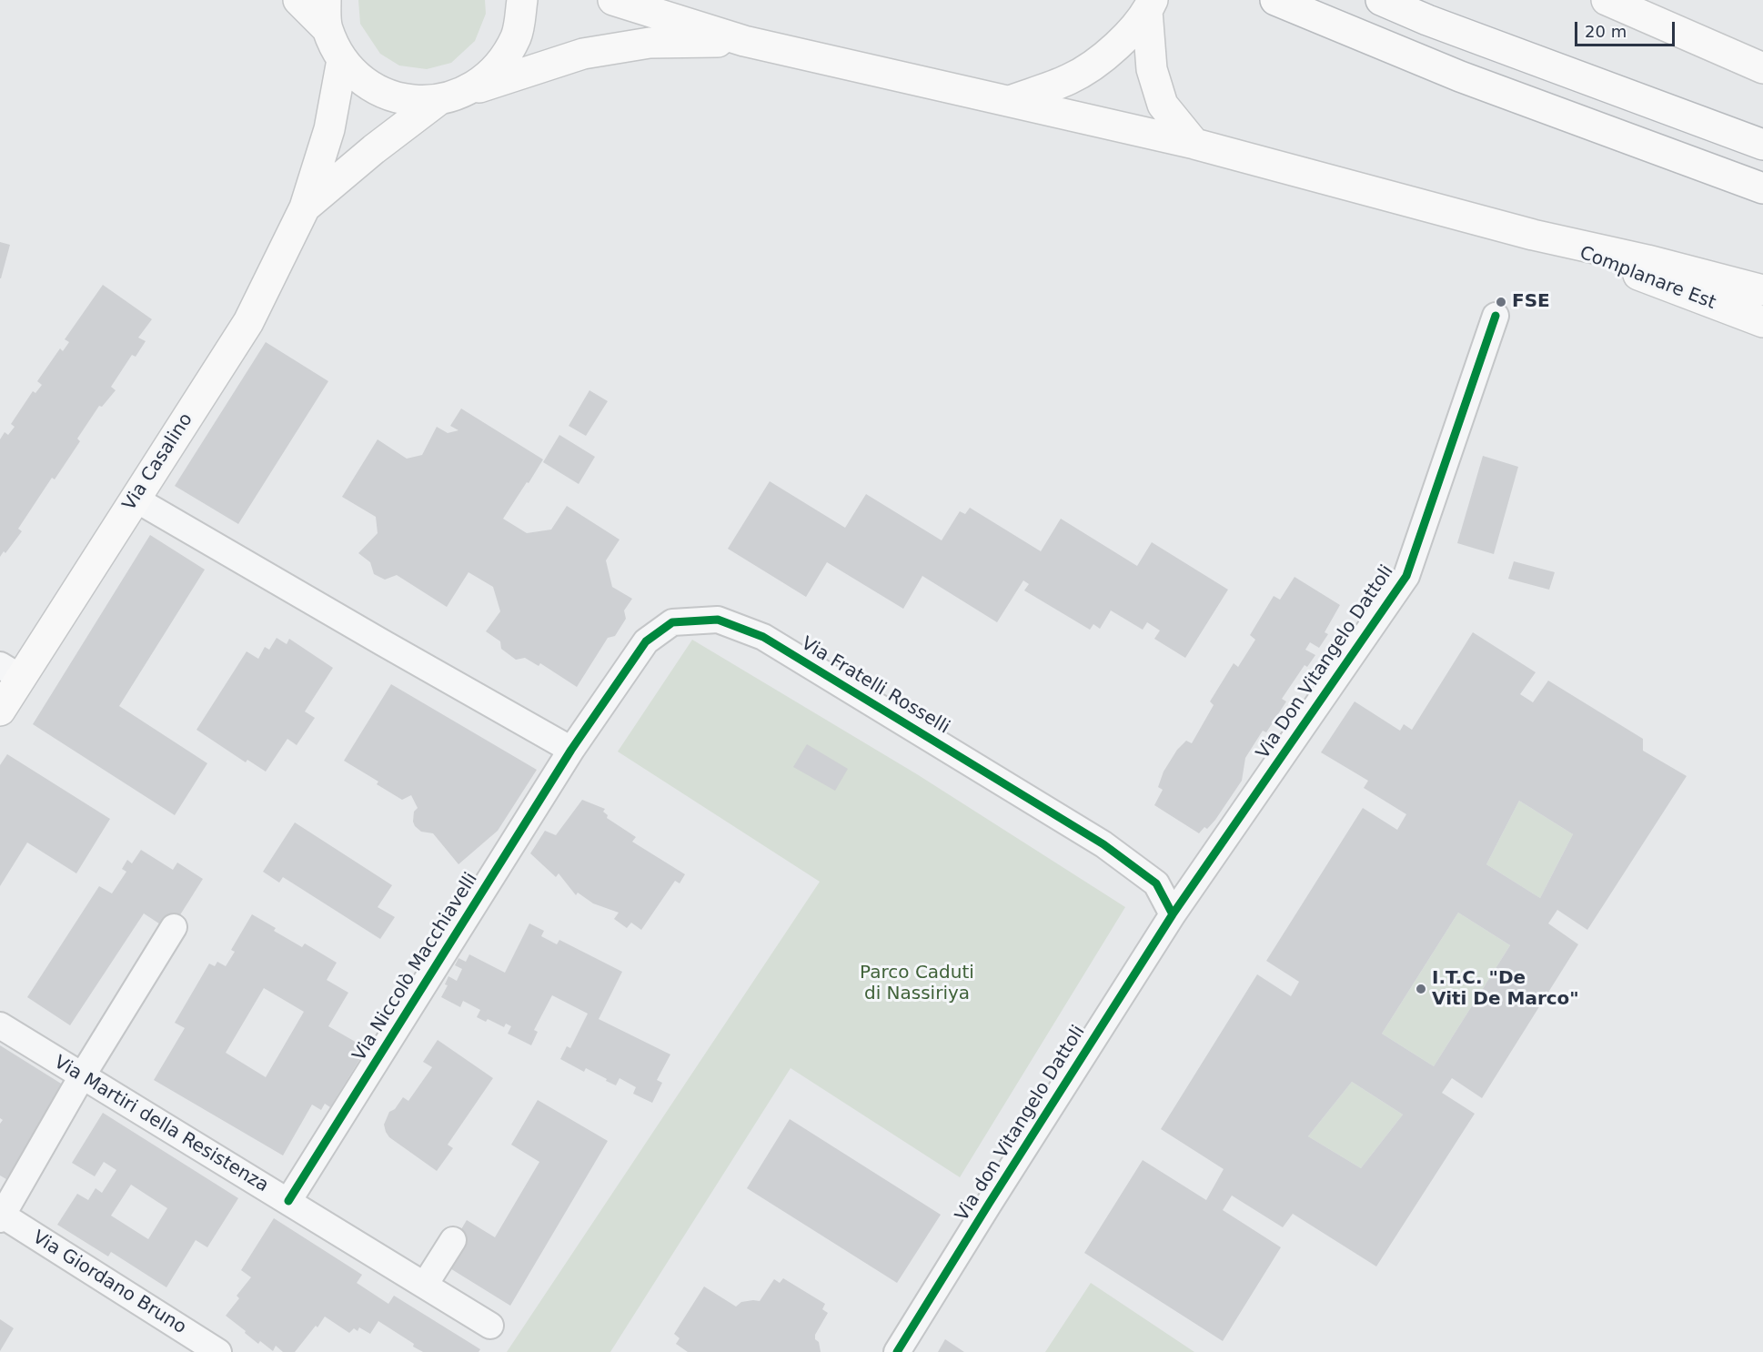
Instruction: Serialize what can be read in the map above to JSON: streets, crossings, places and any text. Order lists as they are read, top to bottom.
{
  "streets": {
    "main road": ["Complanare Est", "Via Casalino"],
    "street": [
      "Via Don Vitangelo Dattoli",
      "Via Fratelli Rosselli",
      "Via Niccolò Macchiavelli",
      "Via don Vitangelo Dattoli",
      "Via Martiri della Resistenza",
      "Via Giordano Bruno"
    ]
  },
  "crossings": [
    ["Via Don Vitangelo Dattoli", "Via Fratelli Rosselli"],
    ["Via Don Vitangelo Dattoli", "Via don Vitangelo Dattoli"],
    ["Via Fratelli Rosselli", "Via Niccolò Macchiavelli"],
    ["Via Fratelli Rosselli", "Via don Vitangelo Dattoli"],
    ["Via Niccolò Macchiavelli", "Via Martiri della Resistenza"]
  ],
  "parks": ["Parco Caduti di Nassiriya"],
  "places": ["FSE", "I.T.C. \"De Viti De Marco\""],
  "scale_bar": "20 m"
}
